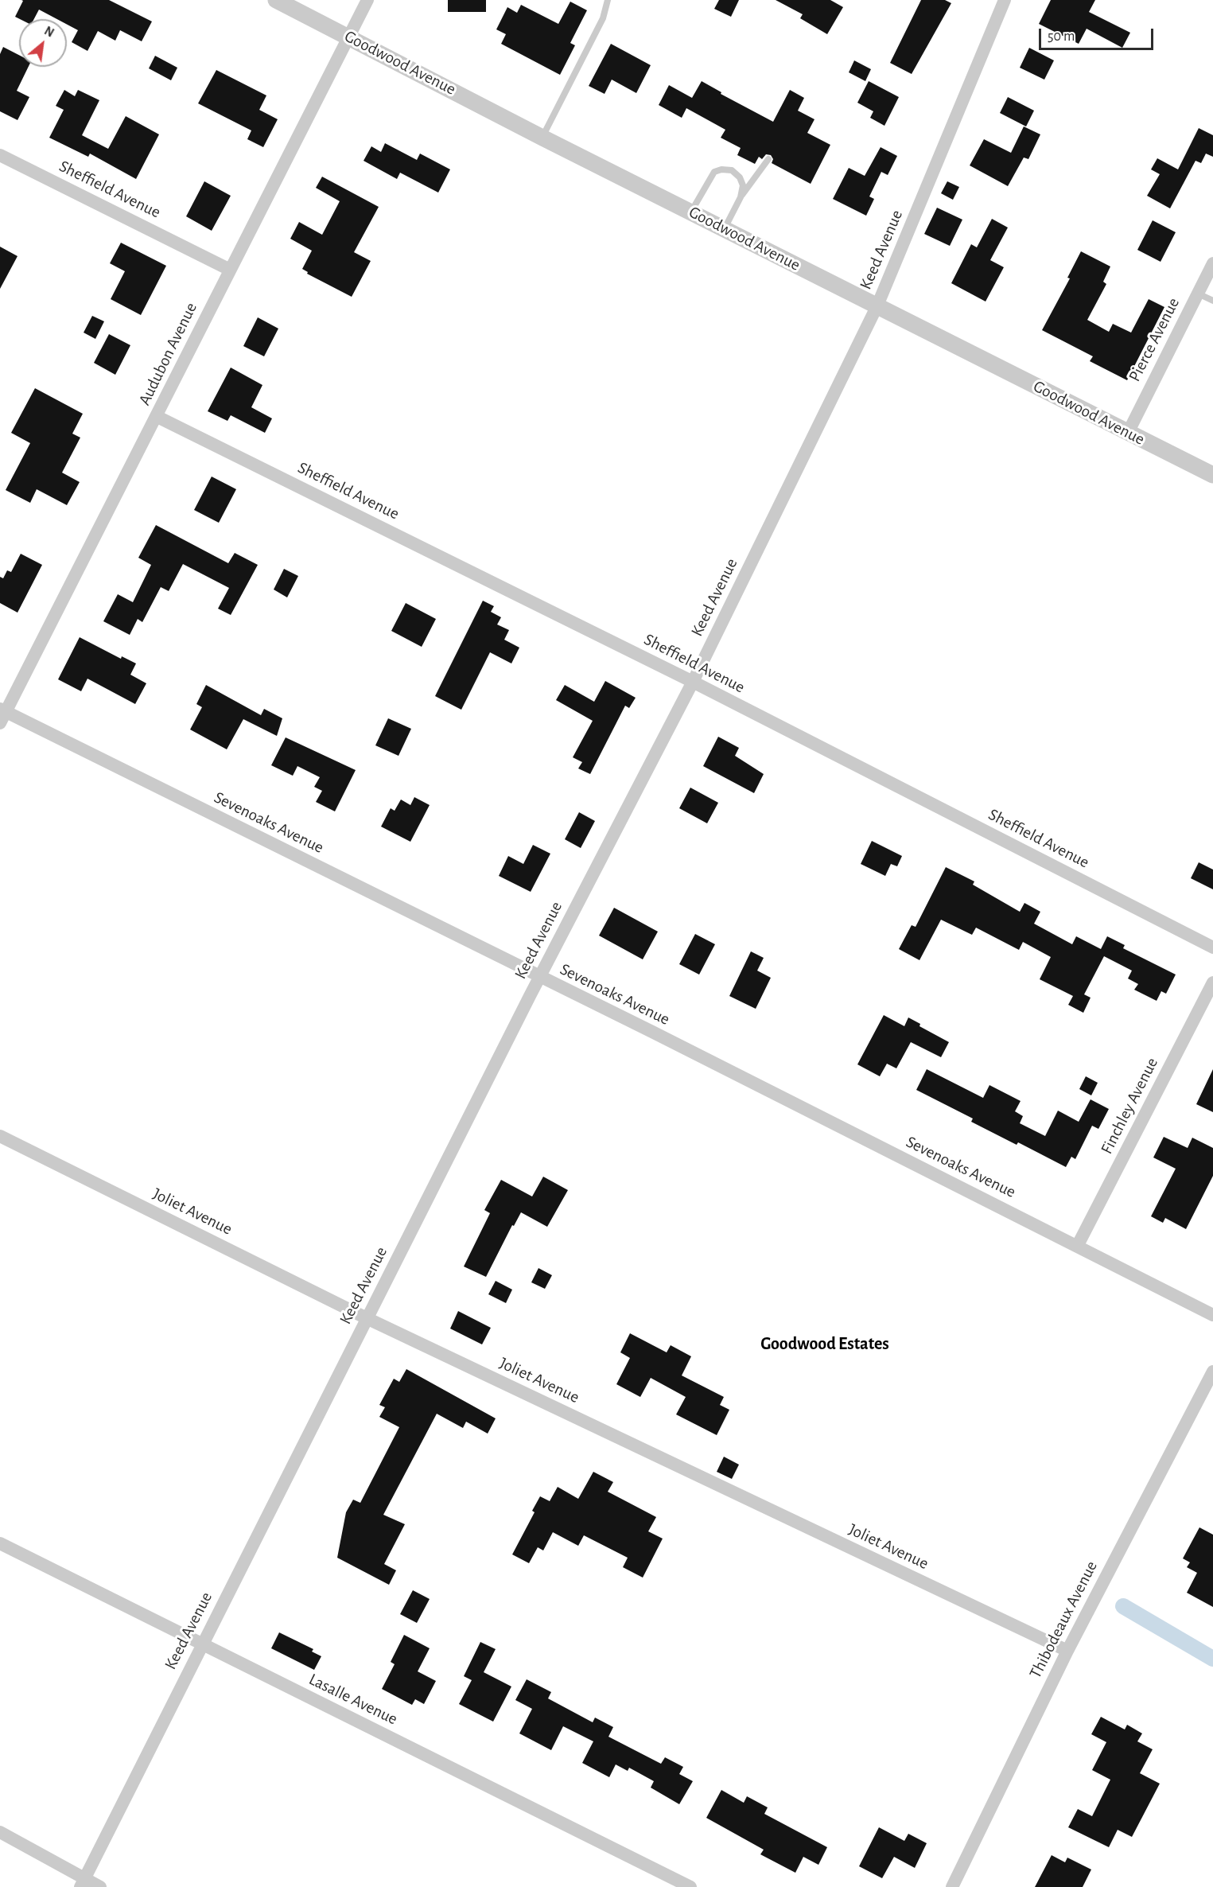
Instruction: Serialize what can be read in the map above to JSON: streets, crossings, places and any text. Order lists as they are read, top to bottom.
{
  "streets": {
    "street": [
      "Goodwood Avenue",
      "Sheffield Avenue",
      "Keed Avenue",
      "Pierce Avenue",
      "Audubon Avenue",
      "Sevenoaks Avenue",
      "Finchley Avenue",
      "Joliet Avenue",
      "Thibodeaux Avenue",
      "Lasalle Avenue"
    ]
  },
  "crossings": [
    ["Goodwood Avenue", "Keed Avenue"],
    ["Goodwood Avenue", "Pierce Avenue"],
    ["Goodwood Avenue", "Audubon Avenue"],
    ["Sheffield Avenue", "Keed Avenue"],
    ["Sheffield Avenue", "Audubon Avenue"],
    ["Keed Avenue", "Sevenoaks Avenue"],
    ["Keed Avenue", "Joliet Avenue"],
    ["Keed Avenue", "Lasalle Avenue"],
    ["Audubon Avenue", "Sevenoaks Avenue"],
    ["Sevenoaks Avenue", "Finchley Avenue"],
    ["Joliet Avenue", "Thibodeaux Avenue"]
  ],
  "districts": ["Goodwood Estates"],
  "scale_bar": "50 m",
  "north": "top right"
}
